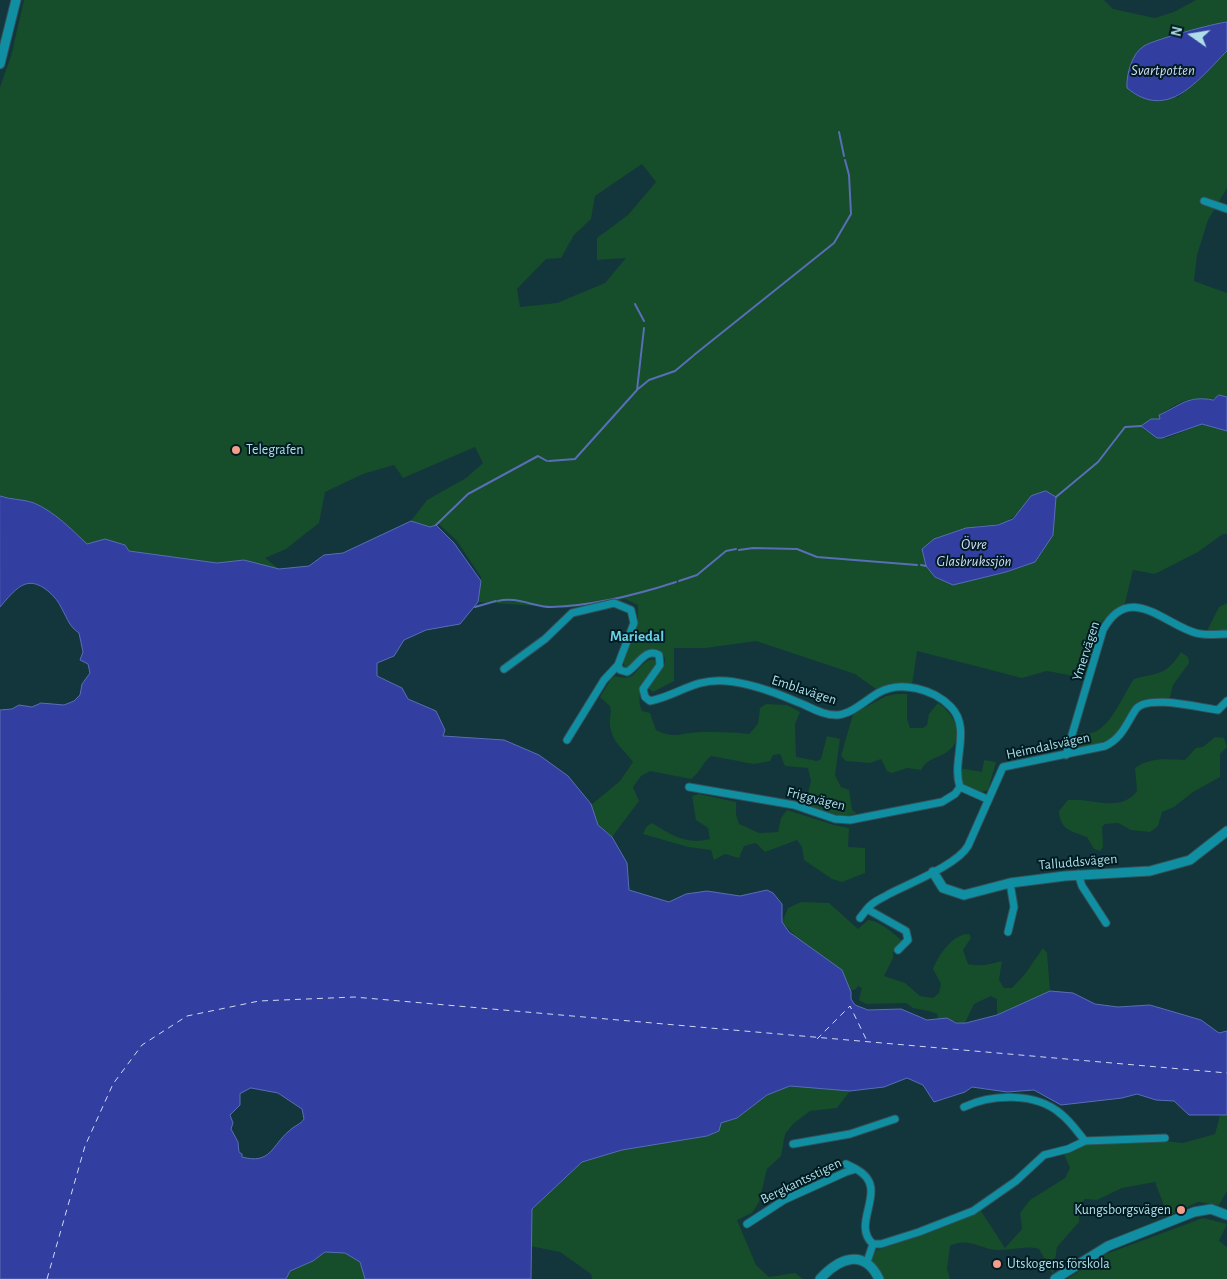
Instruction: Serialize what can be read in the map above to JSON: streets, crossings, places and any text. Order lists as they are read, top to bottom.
{
  "streets": {
    "street": [
      "Ymervägen",
      "Emblavägen",
      "Heimdalsvägen",
      "Friggvägen",
      "Talluddsvägen",
      "Bergkantsstigen"
    ]
  },
  "crossings": [
    ["Ymervägen", "Heimdalsvägen"],
    ["Emblavägen", "Friggvägen"],
    ["Heimdalsvägen", "Talluddsvägen"]
  ],
  "districts": ["Mariedal"],
  "water": ["Svartpotten", "Övre Glasbrukssjön"],
  "places": ["Telegrafen", "Kungsborgsvägen", "Utskogens förskola"],
  "north": "left"
}
